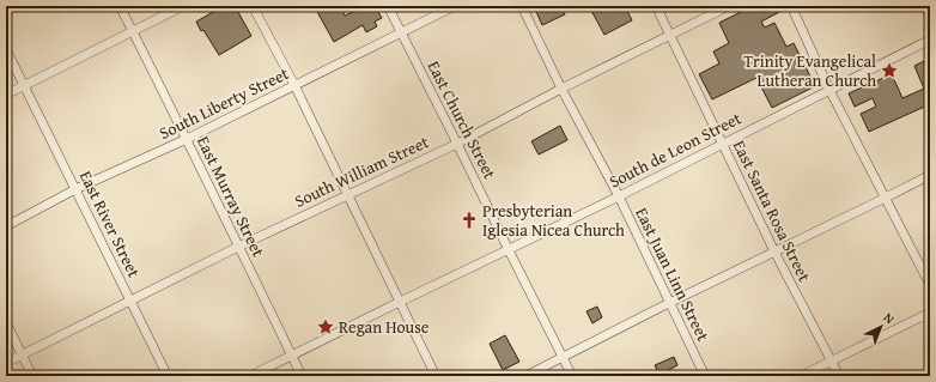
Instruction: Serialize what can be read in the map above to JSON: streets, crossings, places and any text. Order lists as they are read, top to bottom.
{
  "streets": {
    "street": [
      "South Liberty Street",
      "East Church Street",
      "South de Leon Street",
      "South William Street",
      "East Murray Street",
      "East Santa Rosa Street",
      "East River Street",
      "East Juan Linn Street"
    ]
  },
  "crossings": [
    ["South Liberty Street", "East Church Street"],
    ["South Liberty Street", "East Murray Street"],
    ["South Liberty Street", "East River Street"],
    ["East Church Street", "South de Leon Street"],
    ["East Church Street", "South William Street"],
    ["South de Leon Street", "East Murray Street"],
    ["South de Leon Street", "East Santa Rosa Street"],
    ["South de Leon Street", "East Juan Linn Street"],
    ["South William Street", "East Murray Street"],
    ["South William Street", "East Santa Rosa Street"],
    ["South William Street", "East River Street"],
    ["South William Street", "East Juan Linn Street"]
  ],
  "places": {
    "place": ["Trinity Evangelical Lutheran Church", "Regan House"],
    "church": ["Presbyterian Iglesia Nicea Church"]
  },
  "north": "top right"
}
